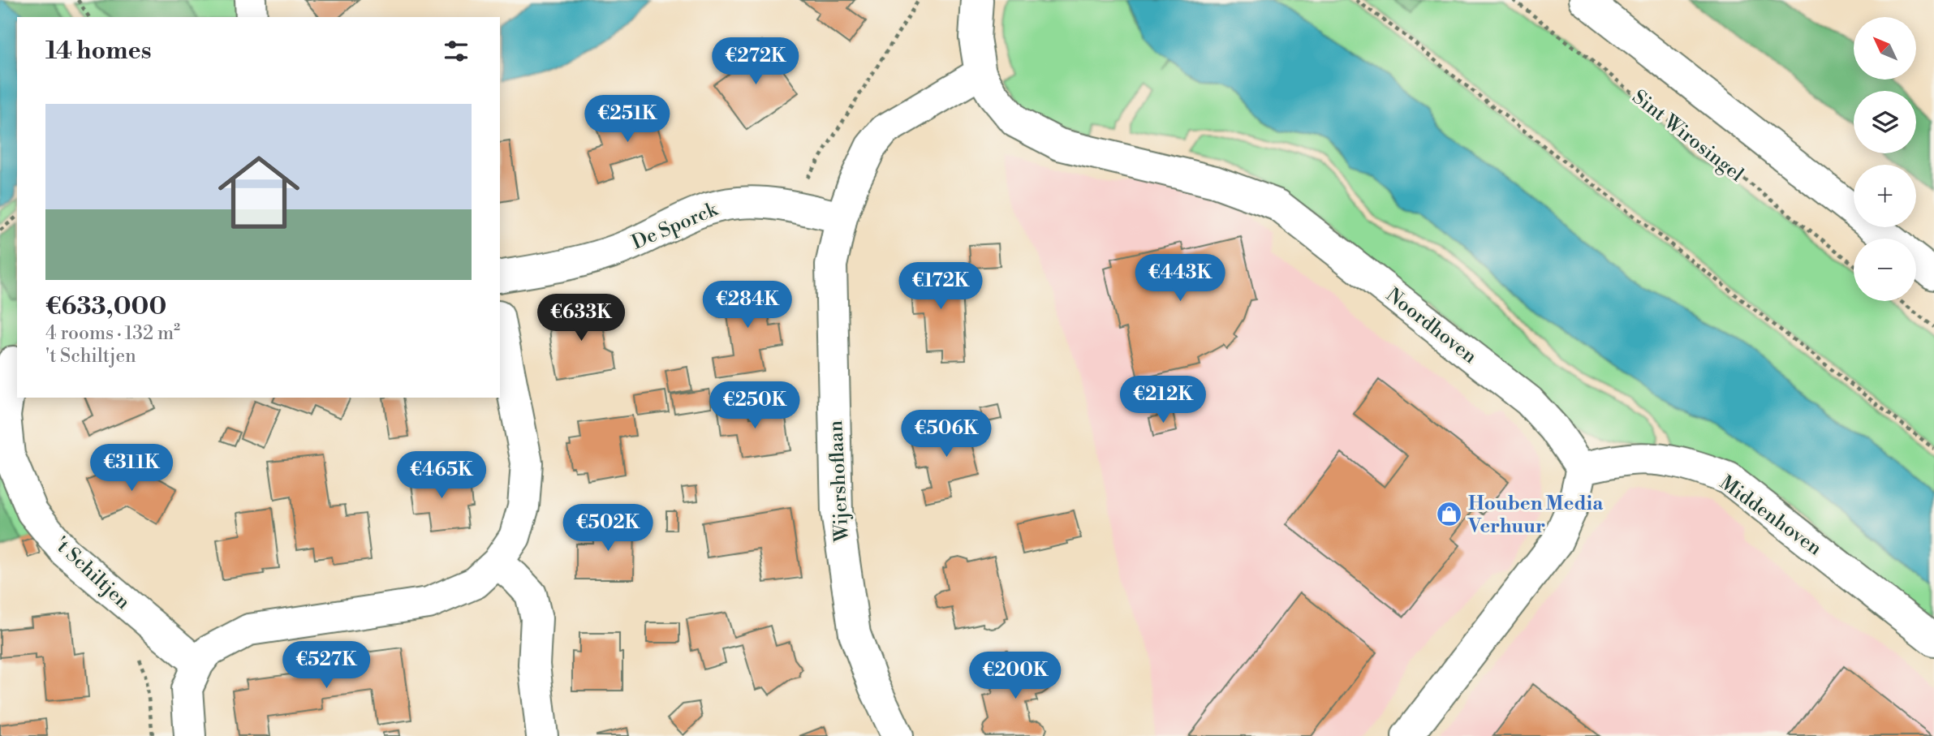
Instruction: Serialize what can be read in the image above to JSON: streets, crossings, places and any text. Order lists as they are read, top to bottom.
{
  "streets": {
    "street": [
      "De Sporck",
      "Noordhoven",
      "Wijershoflaan",
      "Middenhoven",
      "'t Schiltjen"
    ],
    "path": ["Sint Wirosingel"]
  },
  "crossings": [
    ["De Sporck", "Wijershoflaan"],
    ["Noordhoven", "Middenhoven"]
  ],
  "places": {
    "shop": ["Houben Media Verhuur"]
  },
  "north": "top left",
  "page": {
    "map_buttons": ["+", "−"],
    "heading": "14 homes",
    "price": [
      "€272K",
      "€251K",
      "€443K",
      "€172K",
      "€284K",
      "€633K",
      "€212K",
      "€250K",
      "€506K",
      "€311K",
      "€465K",
      "€502K",
      "€527K",
      "€200K"
    ],
    "list": [
      {
        "name": "€633,000",
        "note": "4 rooms · 132 m² · 't Schiltjen"
      }
    ]
  }
}
